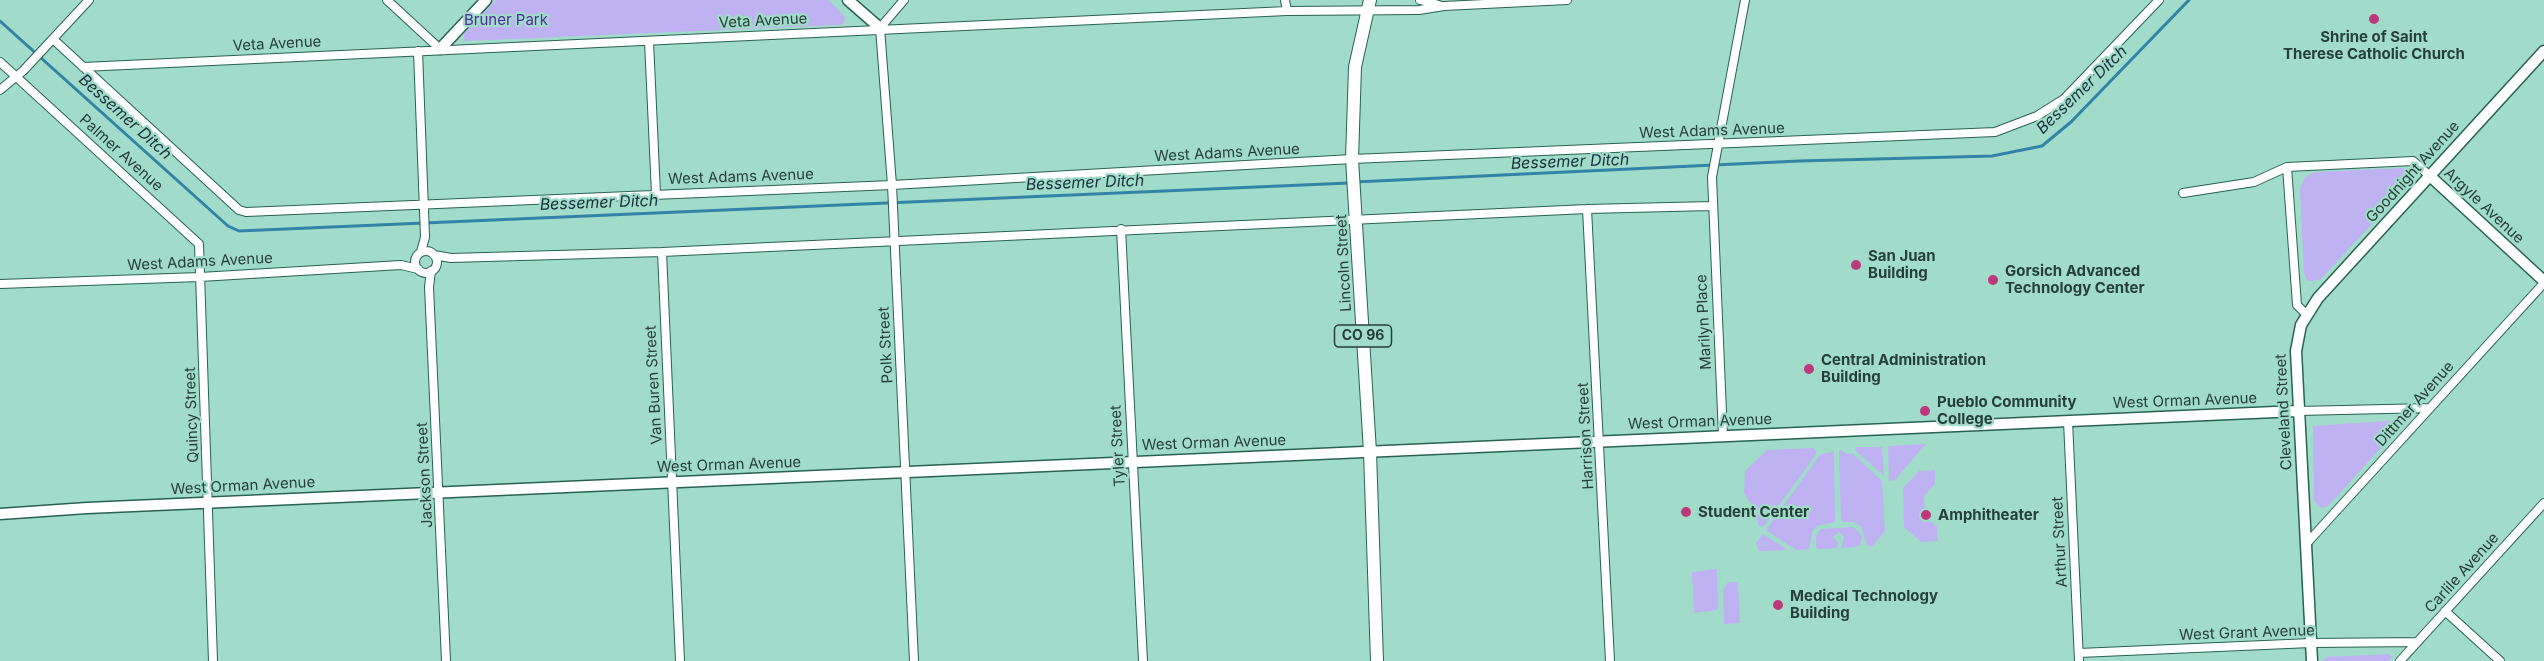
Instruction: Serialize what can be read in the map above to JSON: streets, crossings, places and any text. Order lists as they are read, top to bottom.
{
  "streets": {
    "main road": ["Lincoln Street", "CO 96"],
    "street": [
      "Veta Avenue",
      "West Adams Avenue",
      "Palmer Avenue",
      "Goodnight Avenue",
      "Argyle Avenue",
      "Marilyn Place",
      "Polk Street",
      "Van Buren Street",
      "West Orman Avenue",
      "Dittmer Avenue",
      "Cleveland Street",
      "Quincy Street",
      "Harrison Street",
      "Tyler Street",
      "Jackson Street",
      "Arthur Street",
      "Carlile Avenue",
      "West Grant Avenue"
    ]
  },
  "crossings": [
    ["Veta Avenue", "West Adams Avenue"],
    ["Veta Avenue", "Lincoln Street"],
    ["Veta Avenue", "Polk Street"],
    ["West Adams Avenue", "Palmer Avenue"],
    ["West Adams Avenue", "Lincoln Street"],
    ["West Adams Avenue", "Marilyn Place"],
    ["West Adams Avenue", "Polk Street"],
    ["West Adams Avenue", "Quincy Street"],
    ["West Adams Avenue", "Jackson Street"],
    ["Palmer Avenue", "Quincy Street"],
    ["Goodnight Avenue", "Argyle Avenue"],
    ["Goodnight Avenue", "Cleveland Street"],
    ["Argyle Avenue", "Dittmer Avenue"],
    ["Lincoln Street", "West Orman Avenue"],
    ["Marilyn Place", "West Orman Avenue"],
    ["Polk Street", "West Orman Avenue"],
    ["Van Buren Street", "West Orman Avenue"],
    ["West Orman Avenue", "Dittmer Avenue"],
    ["West Orman Avenue", "Cleveland Street"],
    ["West Orman Avenue", "Quincy Street"],
    ["West Orman Avenue", "Harrison Street"],
    ["West Orman Avenue", "Tyler Street"],
    ["West Orman Avenue", "Jackson Street"],
    ["West Orman Avenue", "Arthur Street"],
    ["Dittmer Avenue", "Cleveland Street"],
    ["Cleveland Street", "West Grant Avenue"],
    ["Arthur Street", "West Grant Avenue"],
    ["Carlile Avenue", "West Grant Avenue"]
  ],
  "water": ["Bessemer Ditch"],
  "parks": ["Bruner Park"],
  "places": [
    "Shrine of Saint Therese Catholic Church",
    "San Juan Building",
    "Gorsich Advanced Technology Center",
    "Central Administration Building",
    "Pueblo Community College",
    "Student Center",
    "Amphitheater",
    "Medical Technology Building"
  ]
}
